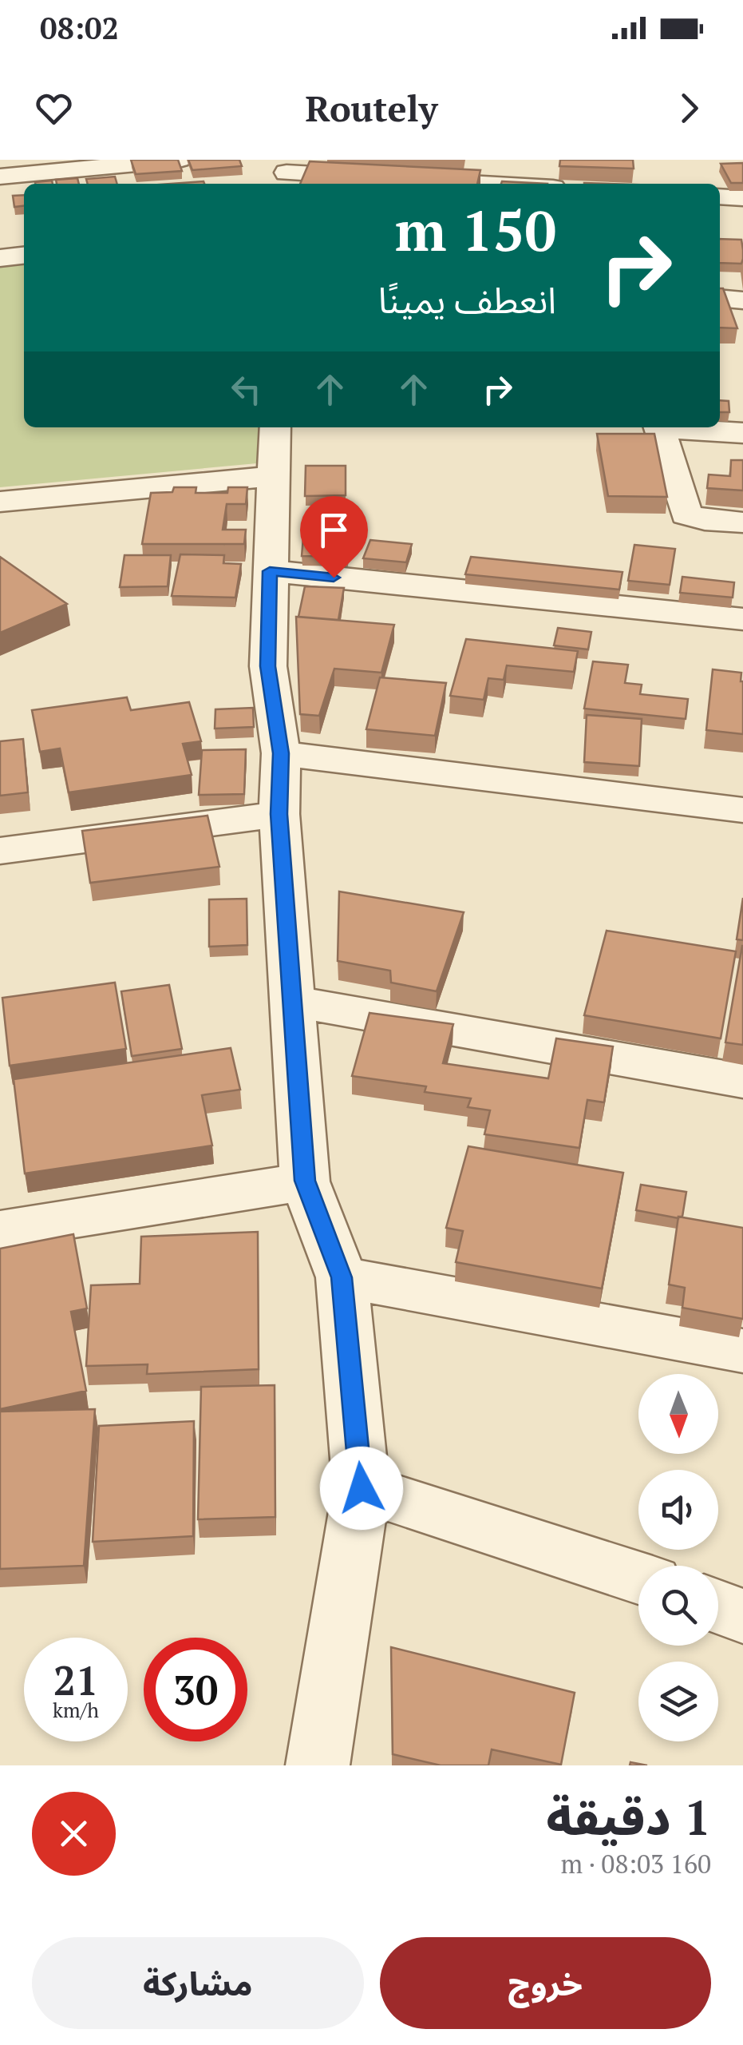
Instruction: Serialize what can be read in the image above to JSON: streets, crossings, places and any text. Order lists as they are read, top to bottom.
{
  "north": "bottom",
  "page": {
    "status": "08:02",
    "header": "Routely",
    "turn": ["150 m", "انعطف يمينًا"],
    "speed": "21 km/h",
    "limit": "30",
    "heading": ["1 دقيقة", "160 m · 08:03"],
    "buttons": ["خروج", "مشاركة"]
  }
}
